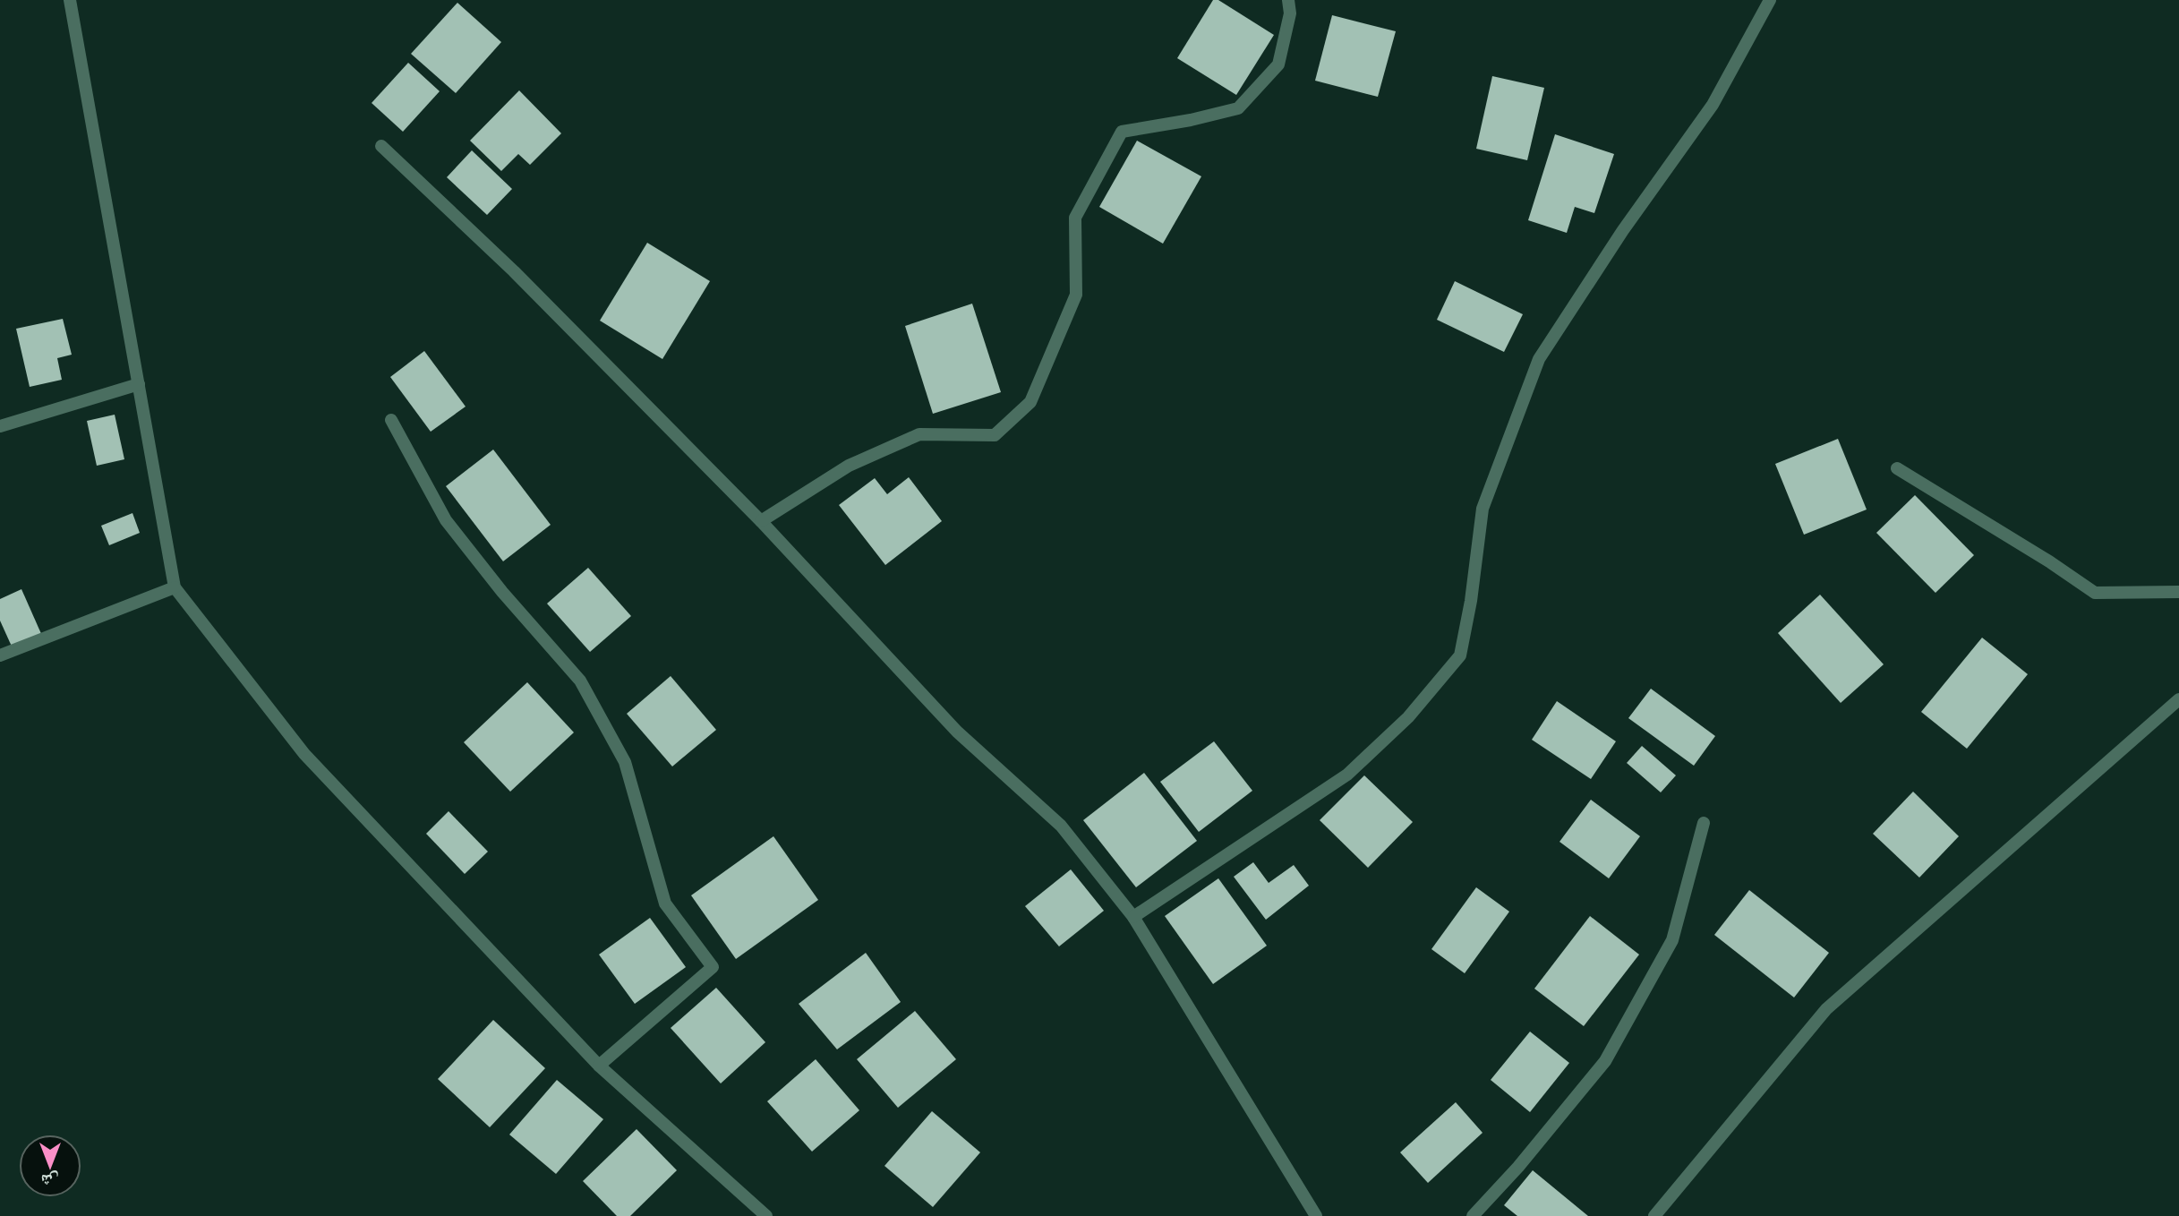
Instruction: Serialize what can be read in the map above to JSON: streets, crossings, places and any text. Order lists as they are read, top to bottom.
{
  "north": "bottom"
}
